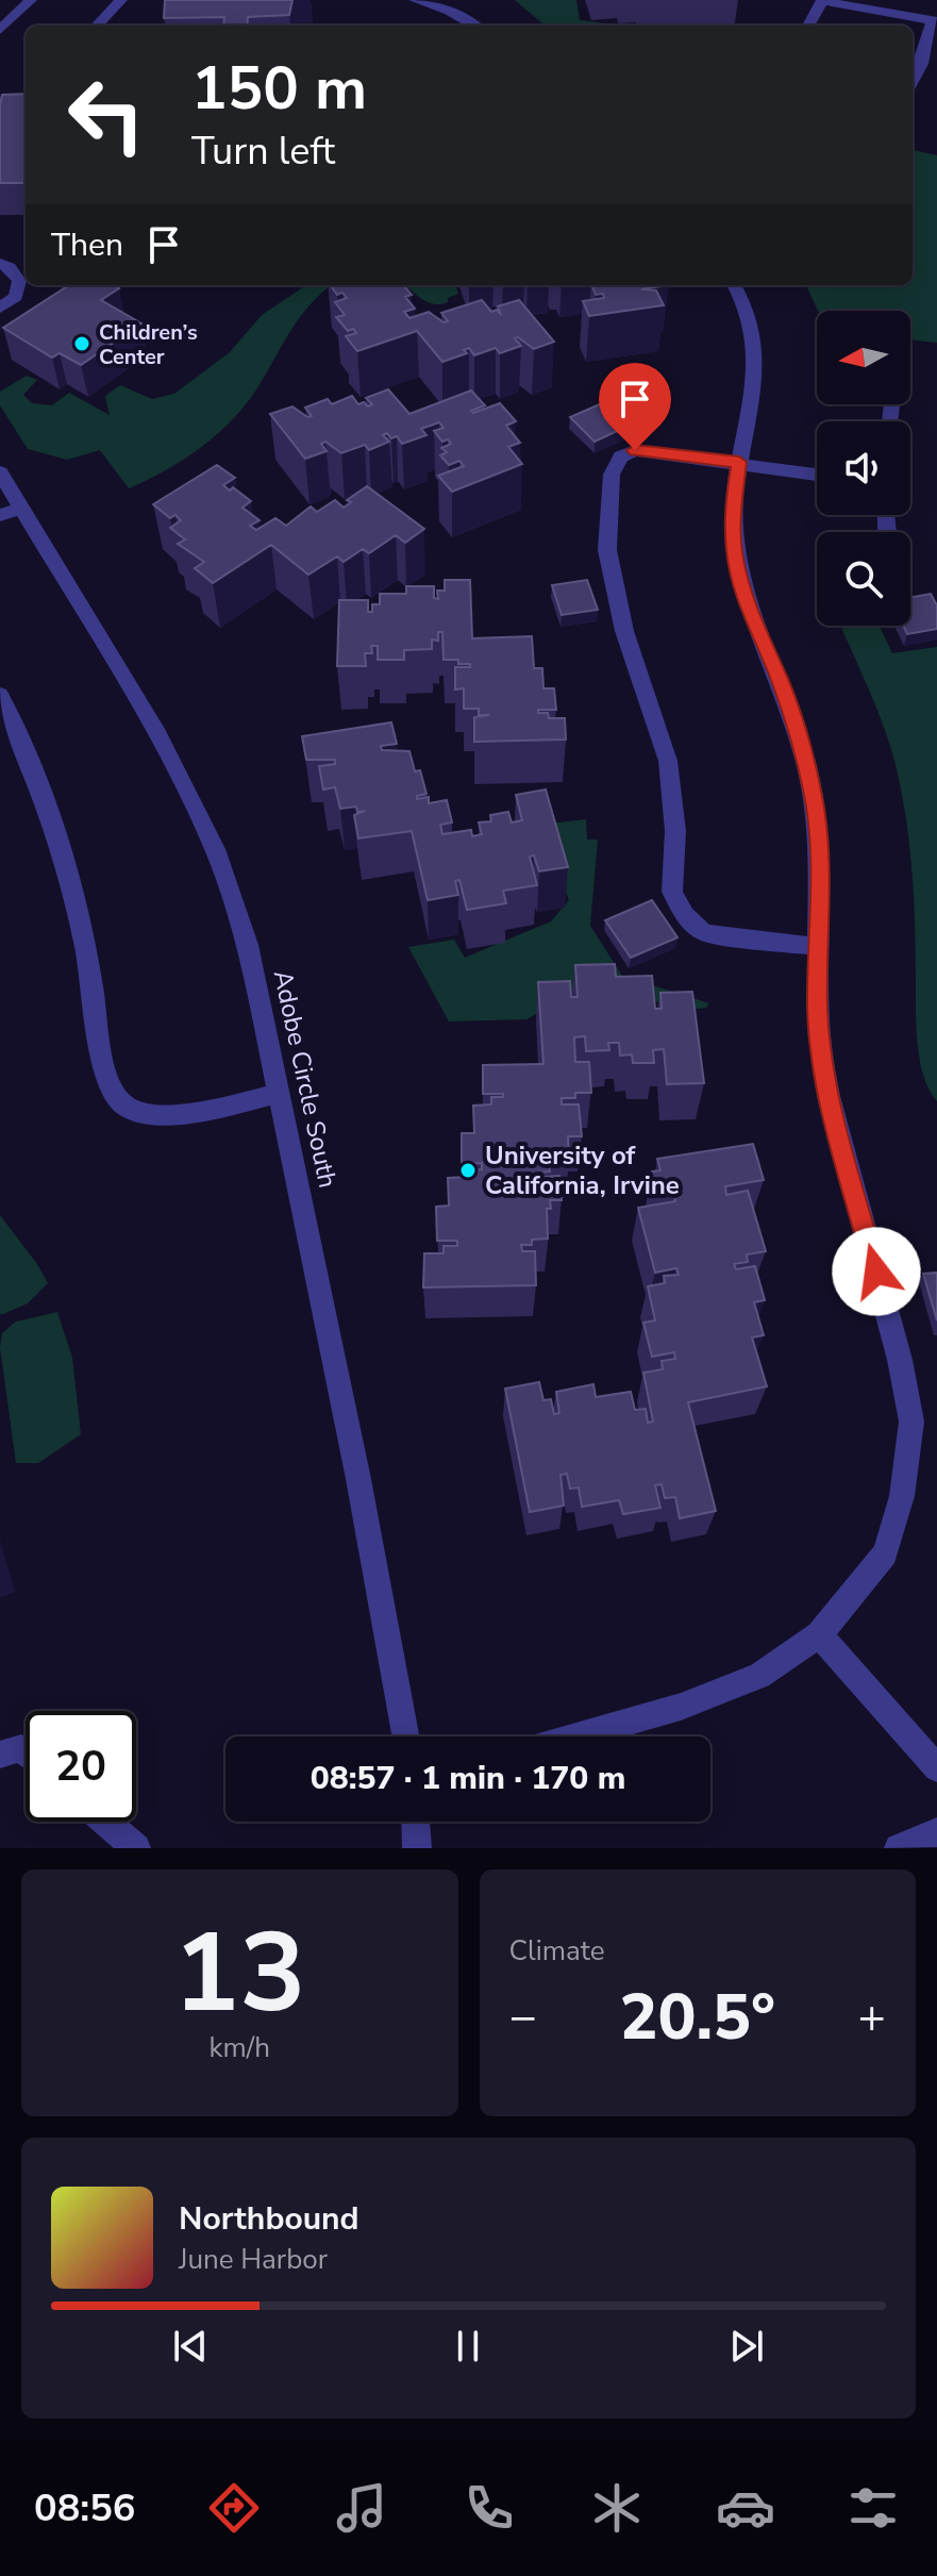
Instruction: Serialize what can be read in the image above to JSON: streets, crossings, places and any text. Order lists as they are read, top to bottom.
{
  "streets": {
    "street": ["Adobe Circle South"]
  },
  "places": ["Children’s Center", "University of California, Irvine"],
  "north": "left",
  "page": {
    "turn": ["150 m", "Turn left"],
    "then": "Then",
    "limit": "20",
    "trip": "08:57 · 1 min · 170 m",
    "tile": [
      ["13", "km/h"],
      "Climate"
    ],
    "heat": ["−", "20.5°", "+"],
    "song": ["Northbound", "June Harbor"],
    "tabs": "08:56"
  }
}
